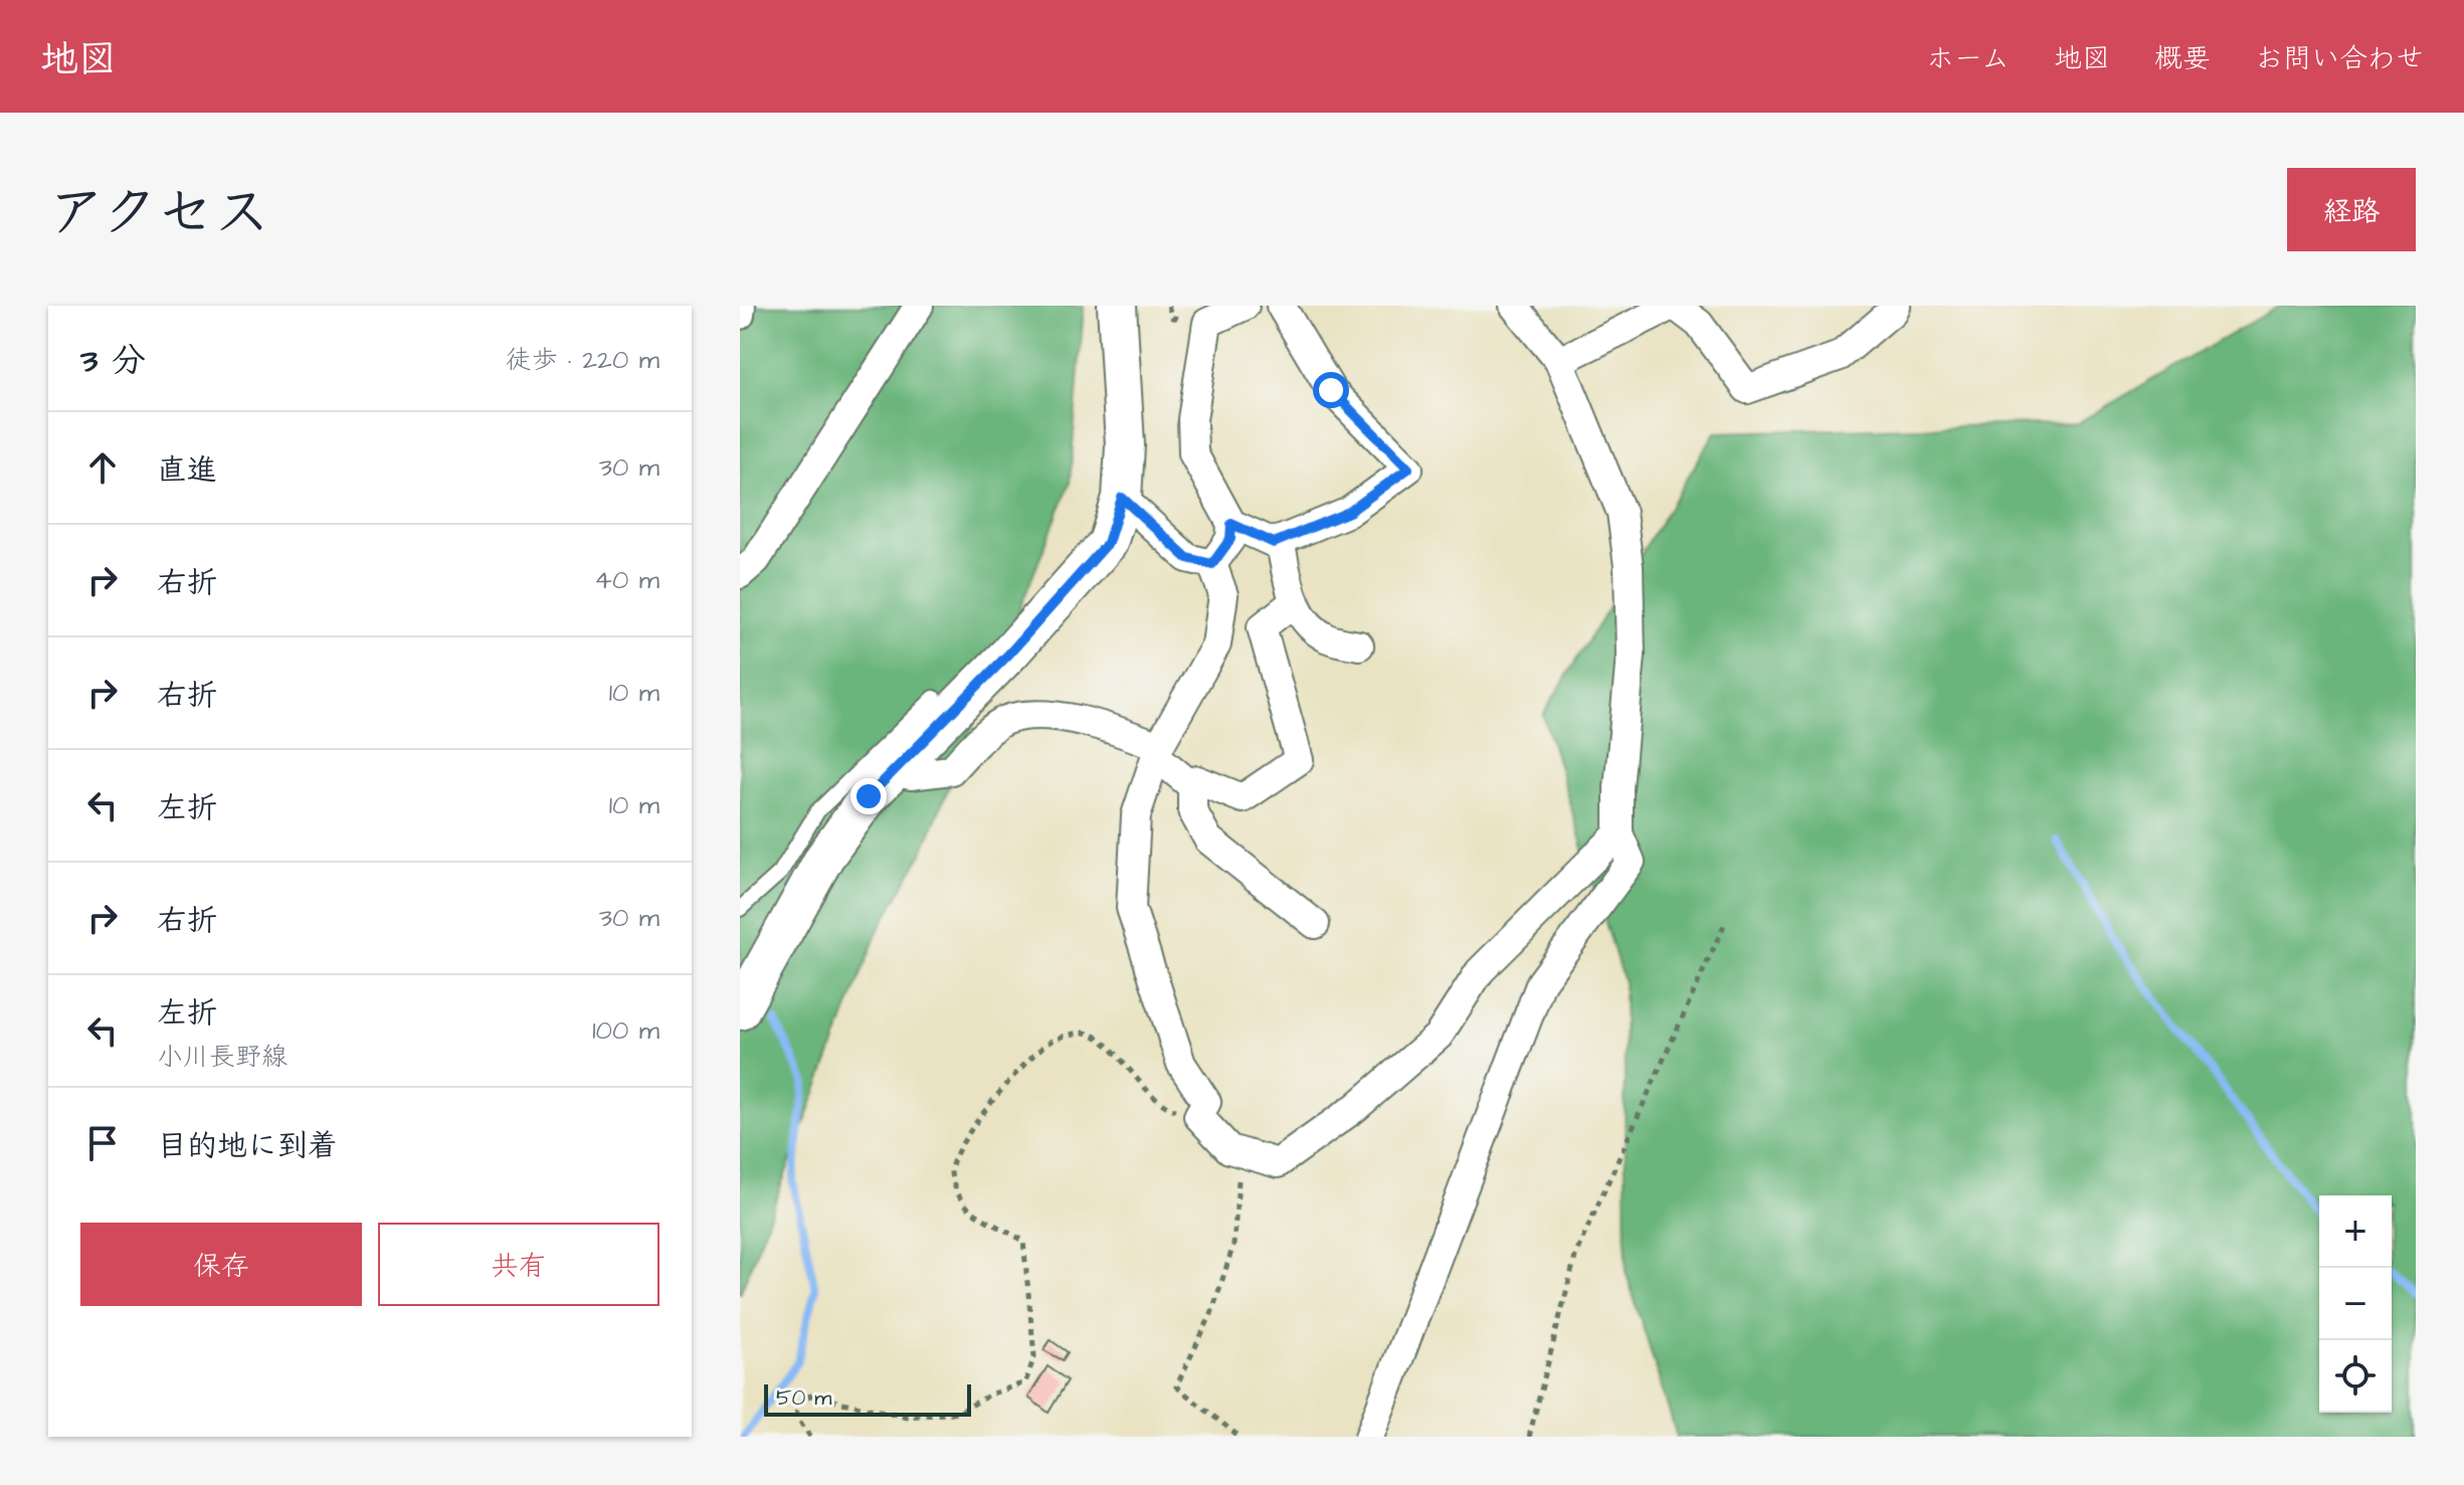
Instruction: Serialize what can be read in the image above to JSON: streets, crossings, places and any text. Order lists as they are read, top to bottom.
{
  "scale_bar": "50 m",
  "page": {
    "header": "地図",
    "nav": [
      "ホーム",
      "地図",
      "概要",
      "お問い合わせ"
    ],
    "title": "アクセス",
    "buttons": [
      "経路",
      ["保存", "共有"]
    ],
    "heading": ["3 分", "徒歩 · 220 m"],
    "list": [
      ["直進", "30 m"],
      ["右折", "40 m"],
      ["右折", "10 m"],
      ["左折", "10 m"],
      ["右折", "30 m"],
      ["左折", "小川長野線", "100 m"],
      "目的地に到着"
    ],
    "map_buttons": ["+", "−"],
    "scale": "50 m"
  }
}
